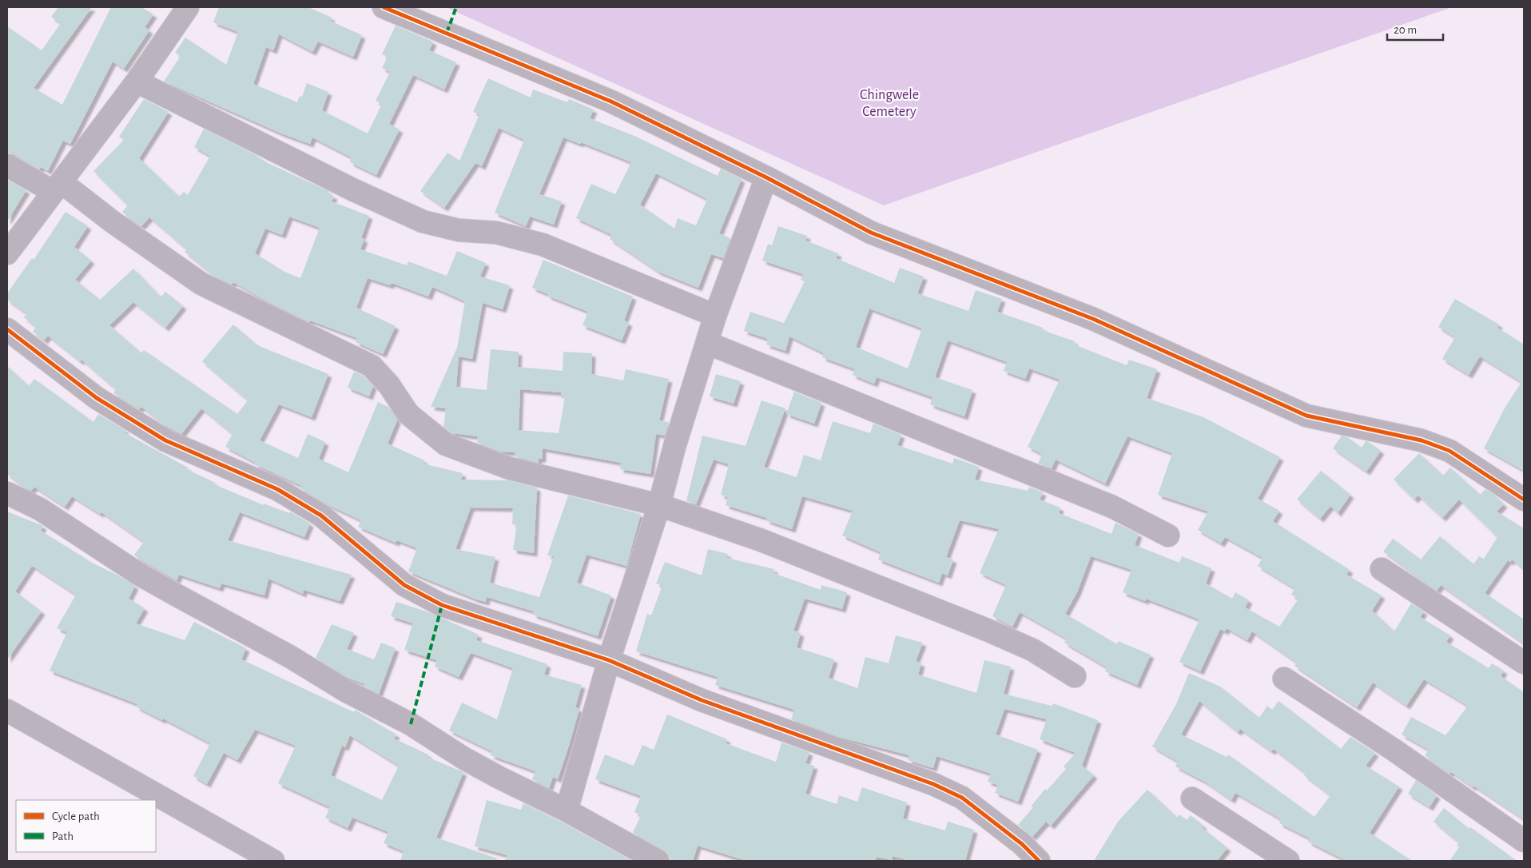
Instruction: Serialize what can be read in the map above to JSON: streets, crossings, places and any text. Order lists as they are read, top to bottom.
{
  "parks": ["Chingwele Cemetery"],
  "legend": ["Cycle path", "Path"],
  "scale_bar": "20 m"
}
